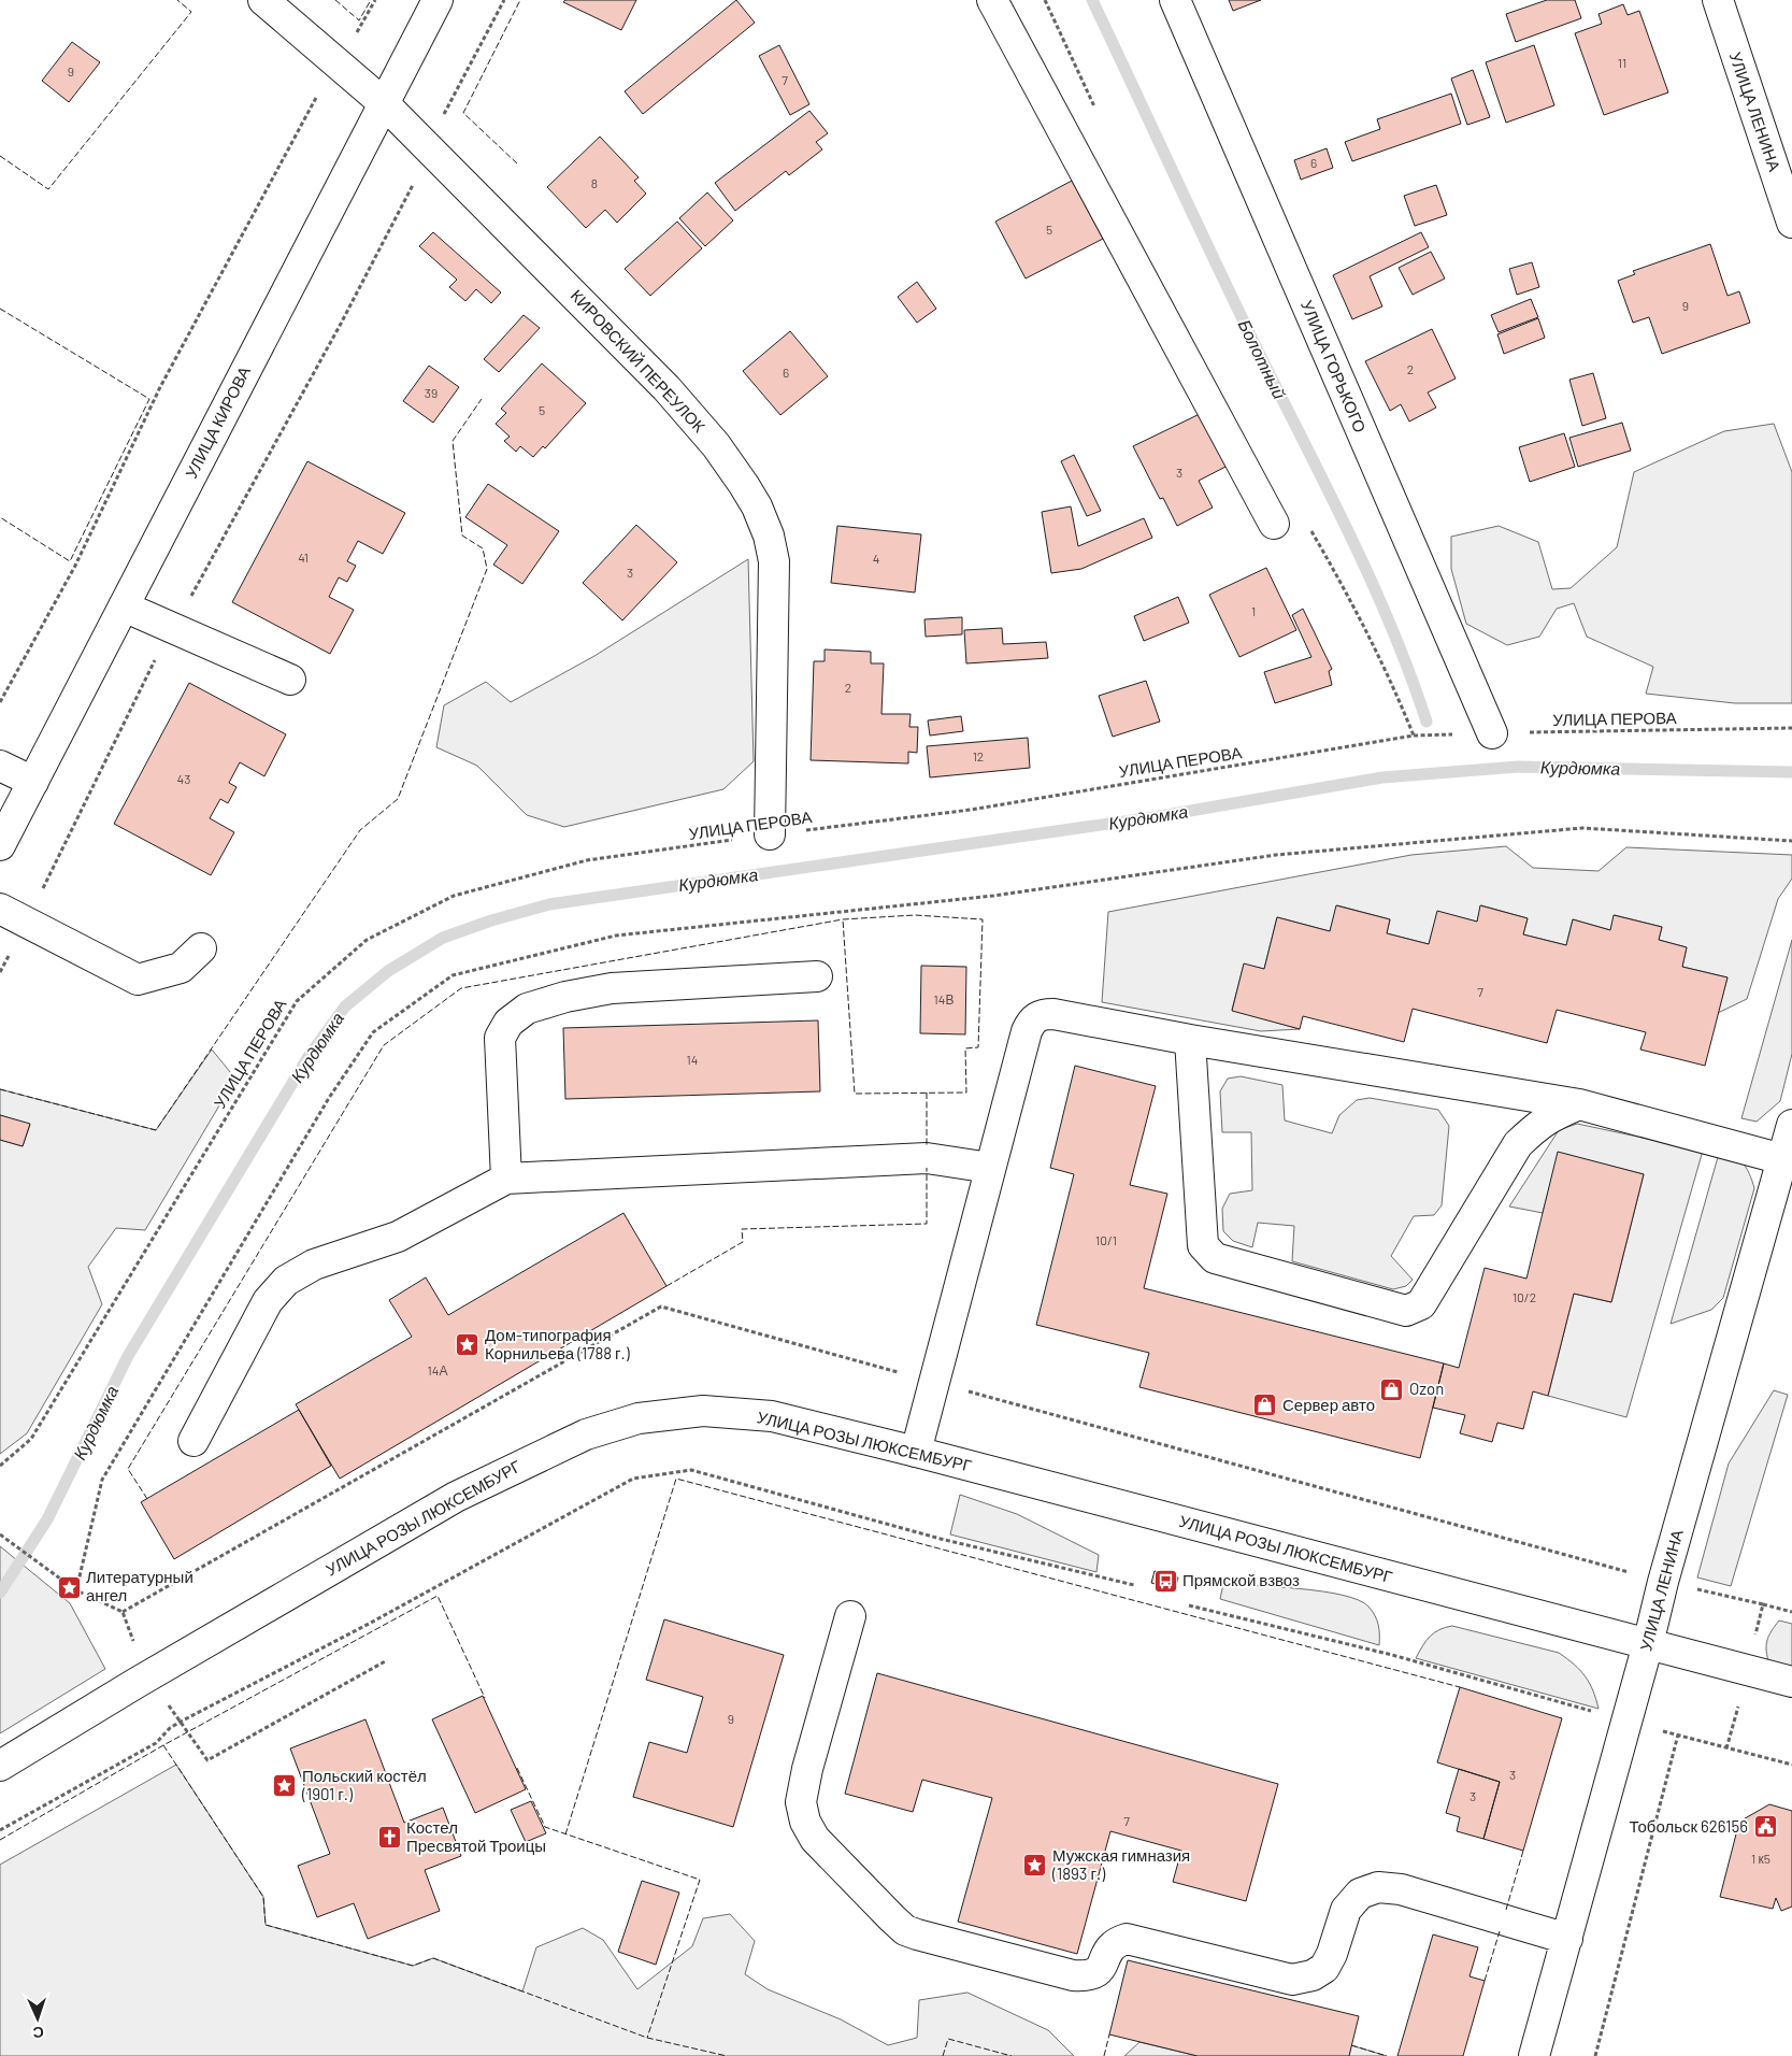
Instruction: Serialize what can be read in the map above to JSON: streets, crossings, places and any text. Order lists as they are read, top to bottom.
{
  "streets": {
    "main road": [
      "УЛИЦА ЛЕНИНА",
      "КИРОВСКИЙ ПЕРЕУЛОК",
      "УЛИЦА ГОРЬКОГО",
      "УЛИЦА КИРОВА",
      "УЛИЦА РОЗЫ ЛЮКСЕМБУРГ"
    ],
    "path": ["УЛИЦА ПЕРОВА"]
  },
  "crossings": [
    ["УЛИЦА ЛЕНИНА", "УЛИЦА РОЗЫ ЛЮКСЕМБУРГ"],
    ["КИРОВСКИЙ ПЕРЕУЛОК", "УЛИЦА КИРОВА"],
    ["КИРОВСКИЙ ПЕРЕУЛОК", "УЛИЦА ПЕРОВА"],
    ["УЛИЦА ГОРЬКОГО", "УЛИЦА ПЕРОВА"]
  ],
  "water": ["Болотный", "Курдюмка"],
  "places": {
    "place": [
      "Дом-типография Корнильева (1788 г.)",
      "Литературный ангел",
      "Польский костёл (1901 г.)",
      "Мужская гимназия (1893 г.)"
    ],
    "shop": ["Ozon", "Сервер авто"],
    "bus stop": ["Прямской взвоз"],
    "public building": ["Тобольск 626156"],
    "church": ["Костел Пресвятой Троицы"]
  },
  "house_numbers": [
    "11",
    "9",
    "7",
    "6",
    "8",
    "5",
    "9",
    "2",
    "6",
    "39",
    "5",
    "3",
    "41",
    "4",
    "3",
    "1",
    "2",
    "12",
    "43",
    "7",
    "14В",
    "14",
    "10/1",
    "10/2",
    "14А",
    "9",
    "3",
    "3",
    "7",
    "1 к5"
  ],
  "north": "bottom"
}
